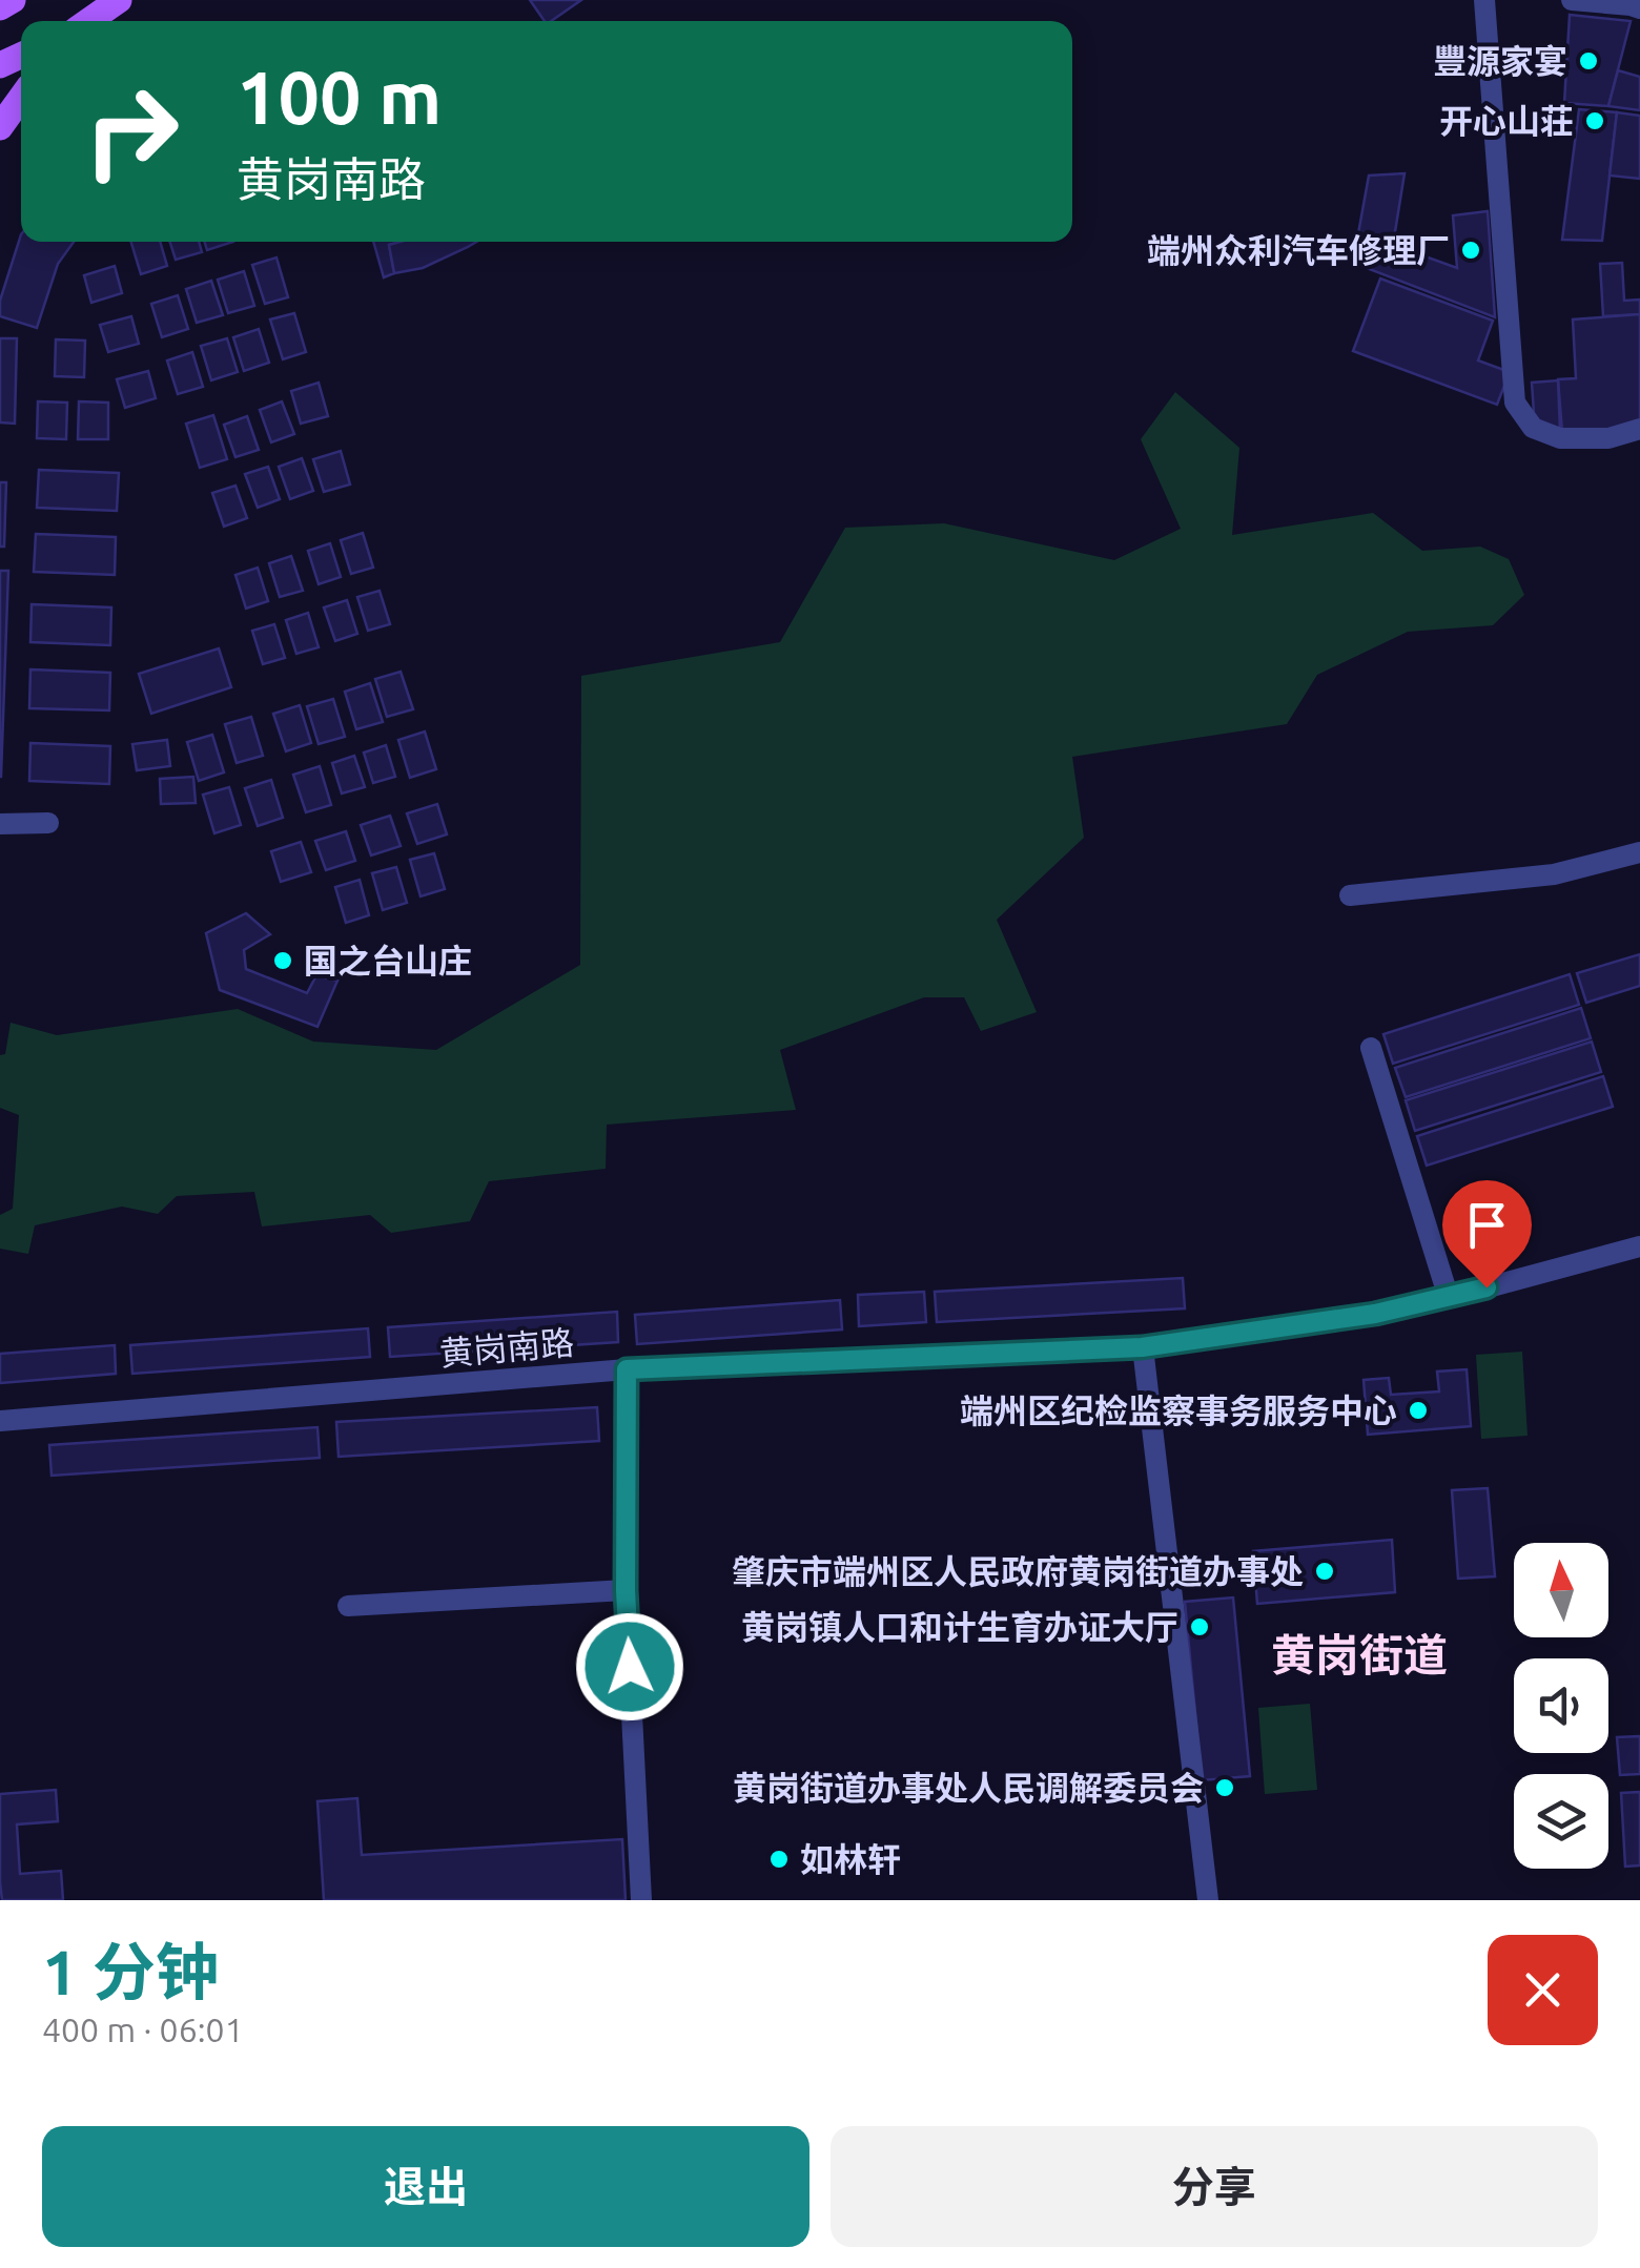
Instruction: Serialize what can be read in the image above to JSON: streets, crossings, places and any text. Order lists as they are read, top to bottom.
{
  "streets": {
    "street": ["黄岗南路"]
  },
  "districts": ["黄岗街道"],
  "places": [
    "豐源家宴",
    "开心山荘",
    "端州众利汽车修理厂",
    "国之台山庄",
    "端州区纪检监察事务服务中心",
    "肇庆市端州区人民政府黄岗街道办事处",
    "黄岗镇人口和计生育办证大厅",
    "黄岗街道办事处人民调解委员会",
    "如林轩"
  ],
  "north": "top",
  "page": {
    "turn": ["100 m", "黄岗南路"],
    "heading": ["1 分钟", "400 m · 06:01"],
    "buttons": ["退出", "分享"]
  }
}
